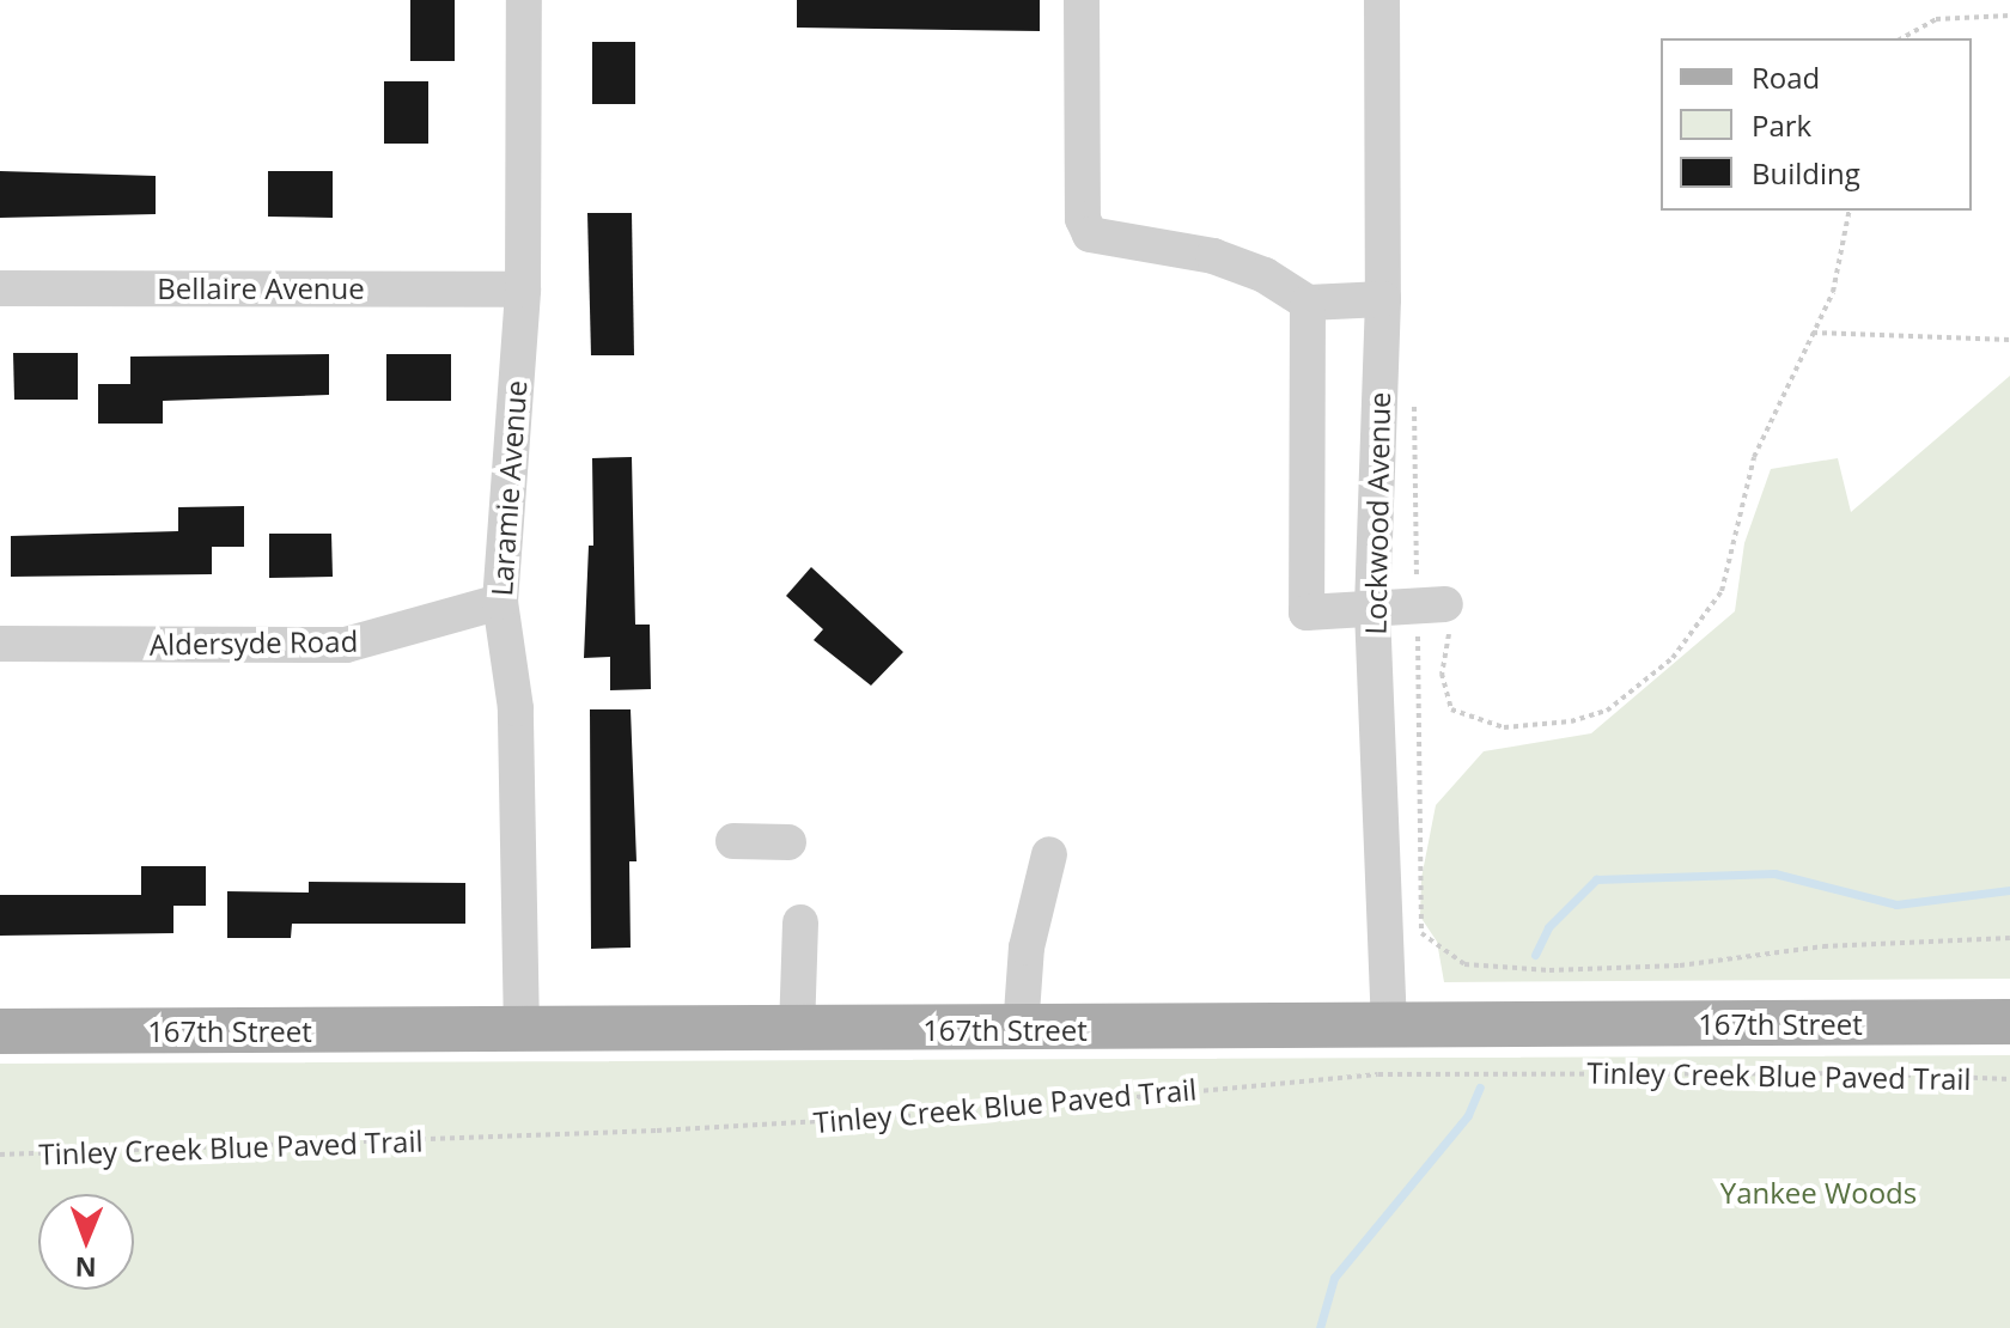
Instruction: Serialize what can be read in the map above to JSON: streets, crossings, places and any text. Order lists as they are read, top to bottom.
{
  "streets": {
    "main road": ["167th Street"],
    "street": [
      "Bellaire Avenue",
      "Laramie Avenue",
      "Lockwood Avenue",
      "Aldersyde Road"
    ],
    "path": ["Tinley Creek Blue Paved Trail"]
  },
  "crossings": [
    ["Bellaire Avenue", "Laramie Avenue"],
    ["Laramie Avenue", "Aldersyde Road"],
    ["Laramie Avenue", "167th Street"],
    ["Lockwood Avenue", "167th Street"]
  ],
  "parks": ["Yankee Woods"],
  "legend": ["Road", "Park", "Building"],
  "north": "bottom"
}
